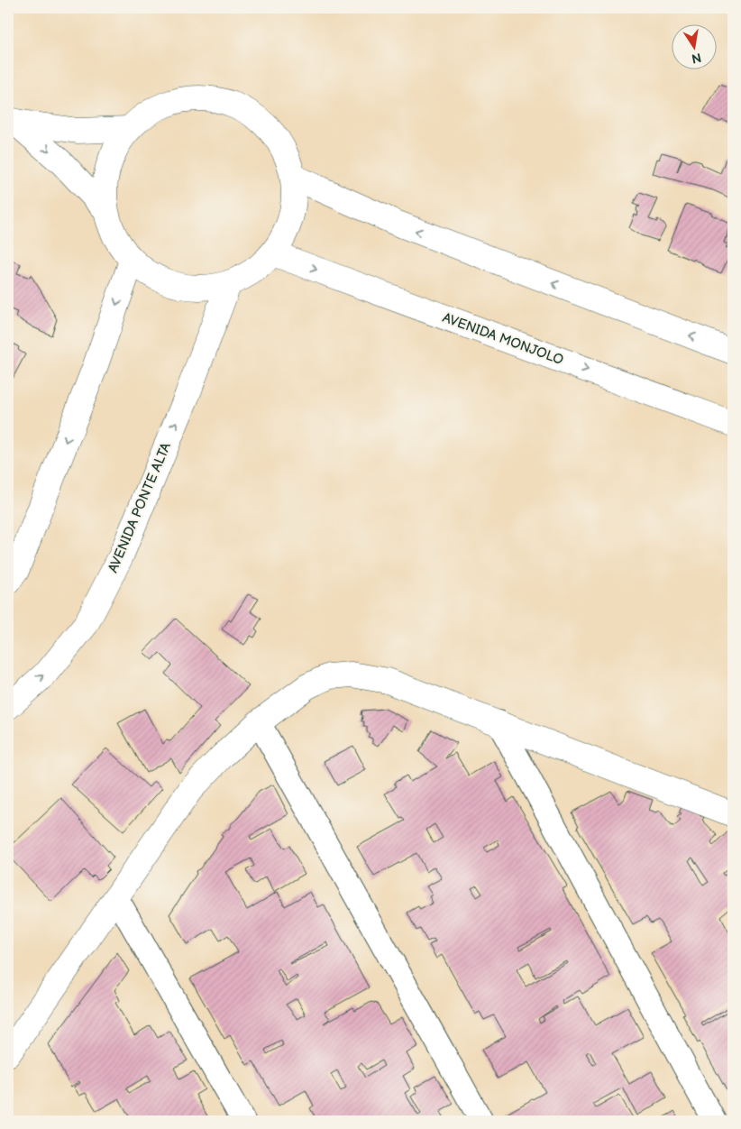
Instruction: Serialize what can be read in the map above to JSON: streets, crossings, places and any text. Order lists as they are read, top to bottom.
{
  "streets": {
    "main road": ["AVENIDA MONJOLO", "AVENIDA PONTE ALTA"]
  },
  "north": "bottom"
}
